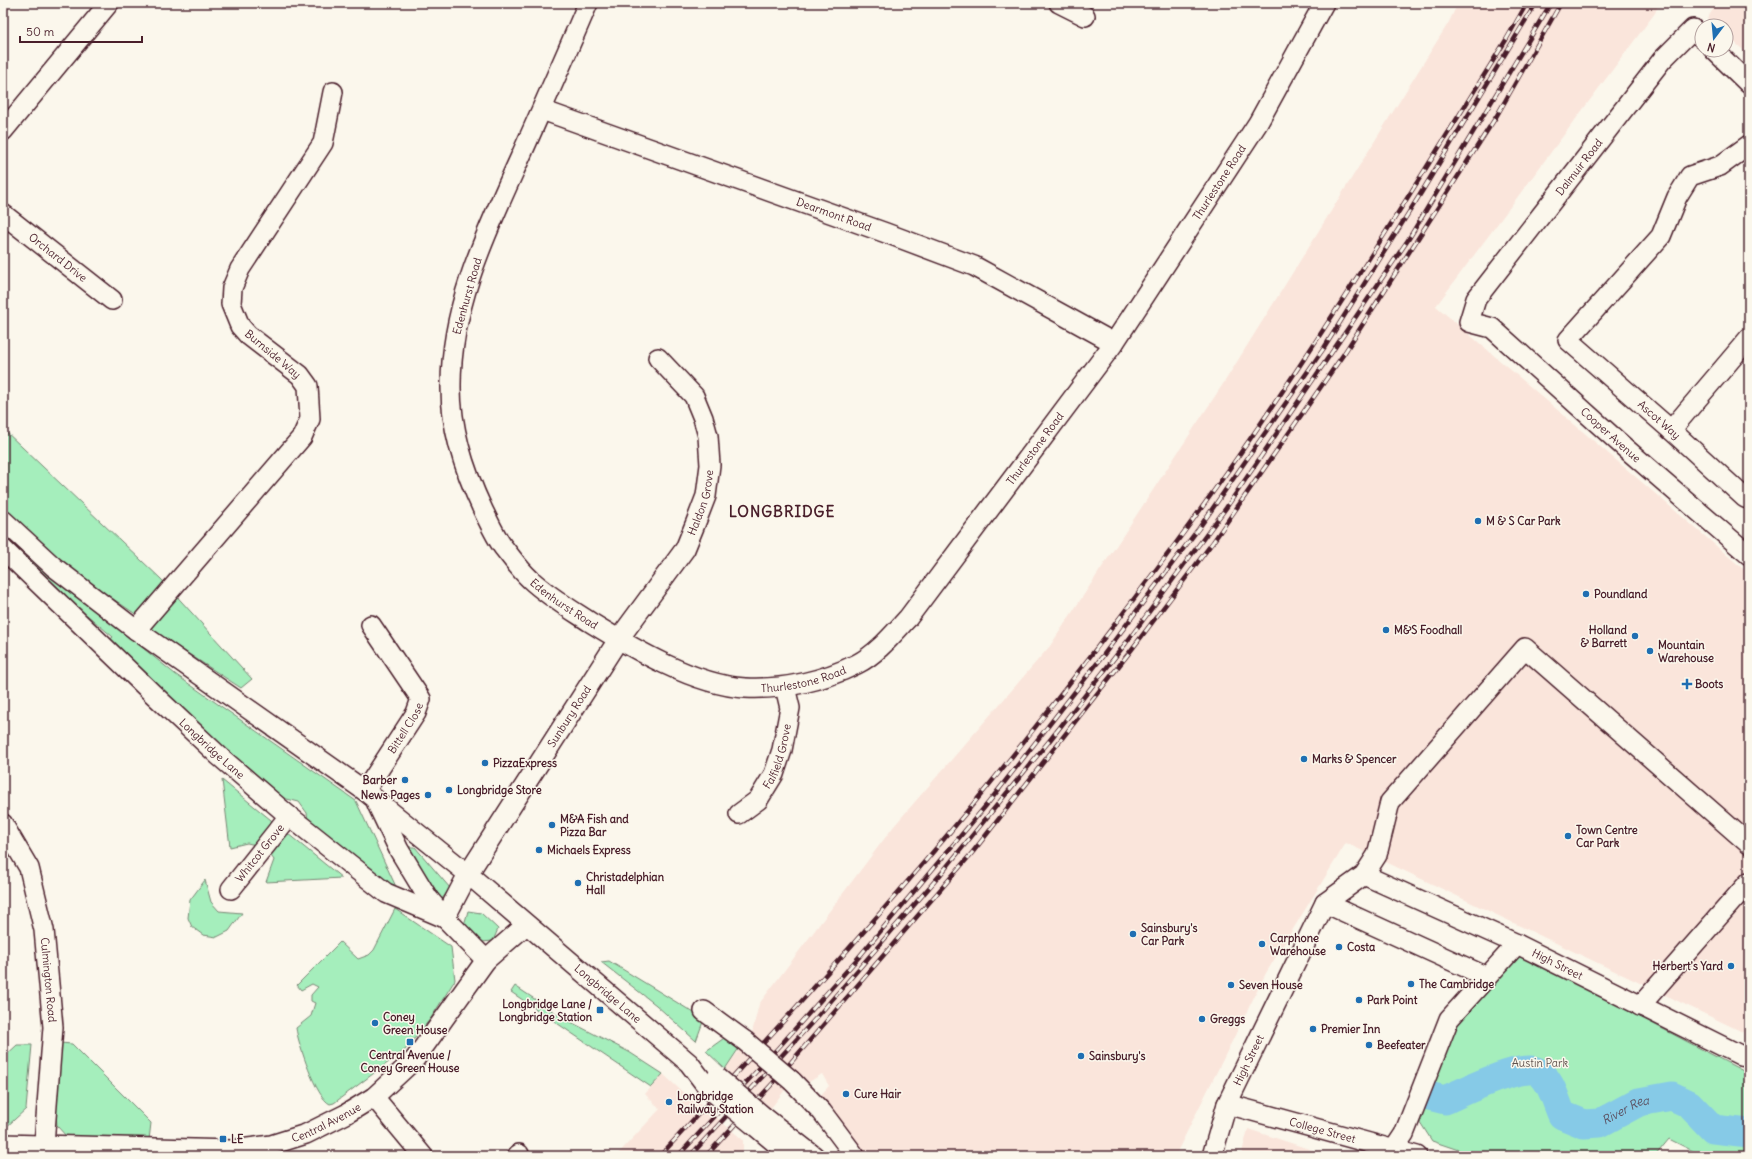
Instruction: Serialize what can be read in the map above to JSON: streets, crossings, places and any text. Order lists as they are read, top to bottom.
{
  "streets": {
    "street": [
      "Dalmuir Road",
      "Thurlestone Road",
      "Dearmont Road",
      "Orchard Drive",
      "Edenhurst Road",
      "Burnside Way",
      "Ascot Way",
      "Cooper Avenue",
      "Haldon Grove",
      "Sunbury Road",
      "Bittell Close",
      "Longbridge Lane",
      "Falfield Grove",
      "Whitcot Grove",
      "High Street",
      "Culmington Road",
      "Central Avenue",
      "College Street"
    ]
  },
  "crossings": [
    ["Dalmuir Road", "Cooper Avenue"],
    ["Thurlestone Road", "Dearmont Road"],
    ["Thurlestone Road", "Edenhurst Road"],
    ["Thurlestone Road", "Haldon Grove"],
    ["Thurlestone Road", "Sunbury Road"],
    ["Thurlestone Road", "Falfield Grove"],
    ["Dearmont Road", "Edenhurst Road"],
    ["Edenhurst Road", "Haldon Grove"],
    ["Edenhurst Road", "Sunbury Road"],
    ["Burnside Way", "Longbridge Lane"],
    ["Haldon Grove", "Sunbury Road"],
    ["Sunbury Road", "Longbridge Lane"],
    ["Bittell Close", "Longbridge Lane"],
    ["Longbridge Lane", "Whitcot Grove"],
    ["Longbridge Lane", "Central Avenue"],
    ["High Street", "College Street"],
    ["Culmington Road", "Central Avenue"]
  ],
  "districts": ["LONGBRIDGE"],
  "water": ["River Rea"],
  "parks": ["Austin Park"],
  "places": {
    "other": [
      "M & S Car Park",
      "Poundland",
      "M&S Foodhall",
      "Holland & Barrett",
      "Mountain Warehouse",
      "Marks & Spencer",
      "PizzaExpress",
      "Barber",
      "Longbridge Store",
      "News Pages",
      "M&A Fish and Pizza Bar",
      "Town Centre Car Park",
      "Michaels Express",
      "Christadelphian Hall",
      "Sainsbury's Car Park",
      "Carphone Warehouse",
      "Costa",
      "Herbert's Yard",
      "The Cambridge",
      "Seven House",
      "Park Point",
      "Greggs",
      "Coney Green House",
      "Premier Inn",
      "Beefeater",
      "Sainsbury's",
      "Cure Hair",
      "Longbridge Railway Station"
    ],
    "health": ["Boots"],
    "transit": ["Longbridge Lane / Longbridge Station", "Central Avenue / Coney Green House", "LE"]
  },
  "scale_bar": "50 m",
  "north": "bottom"
}
